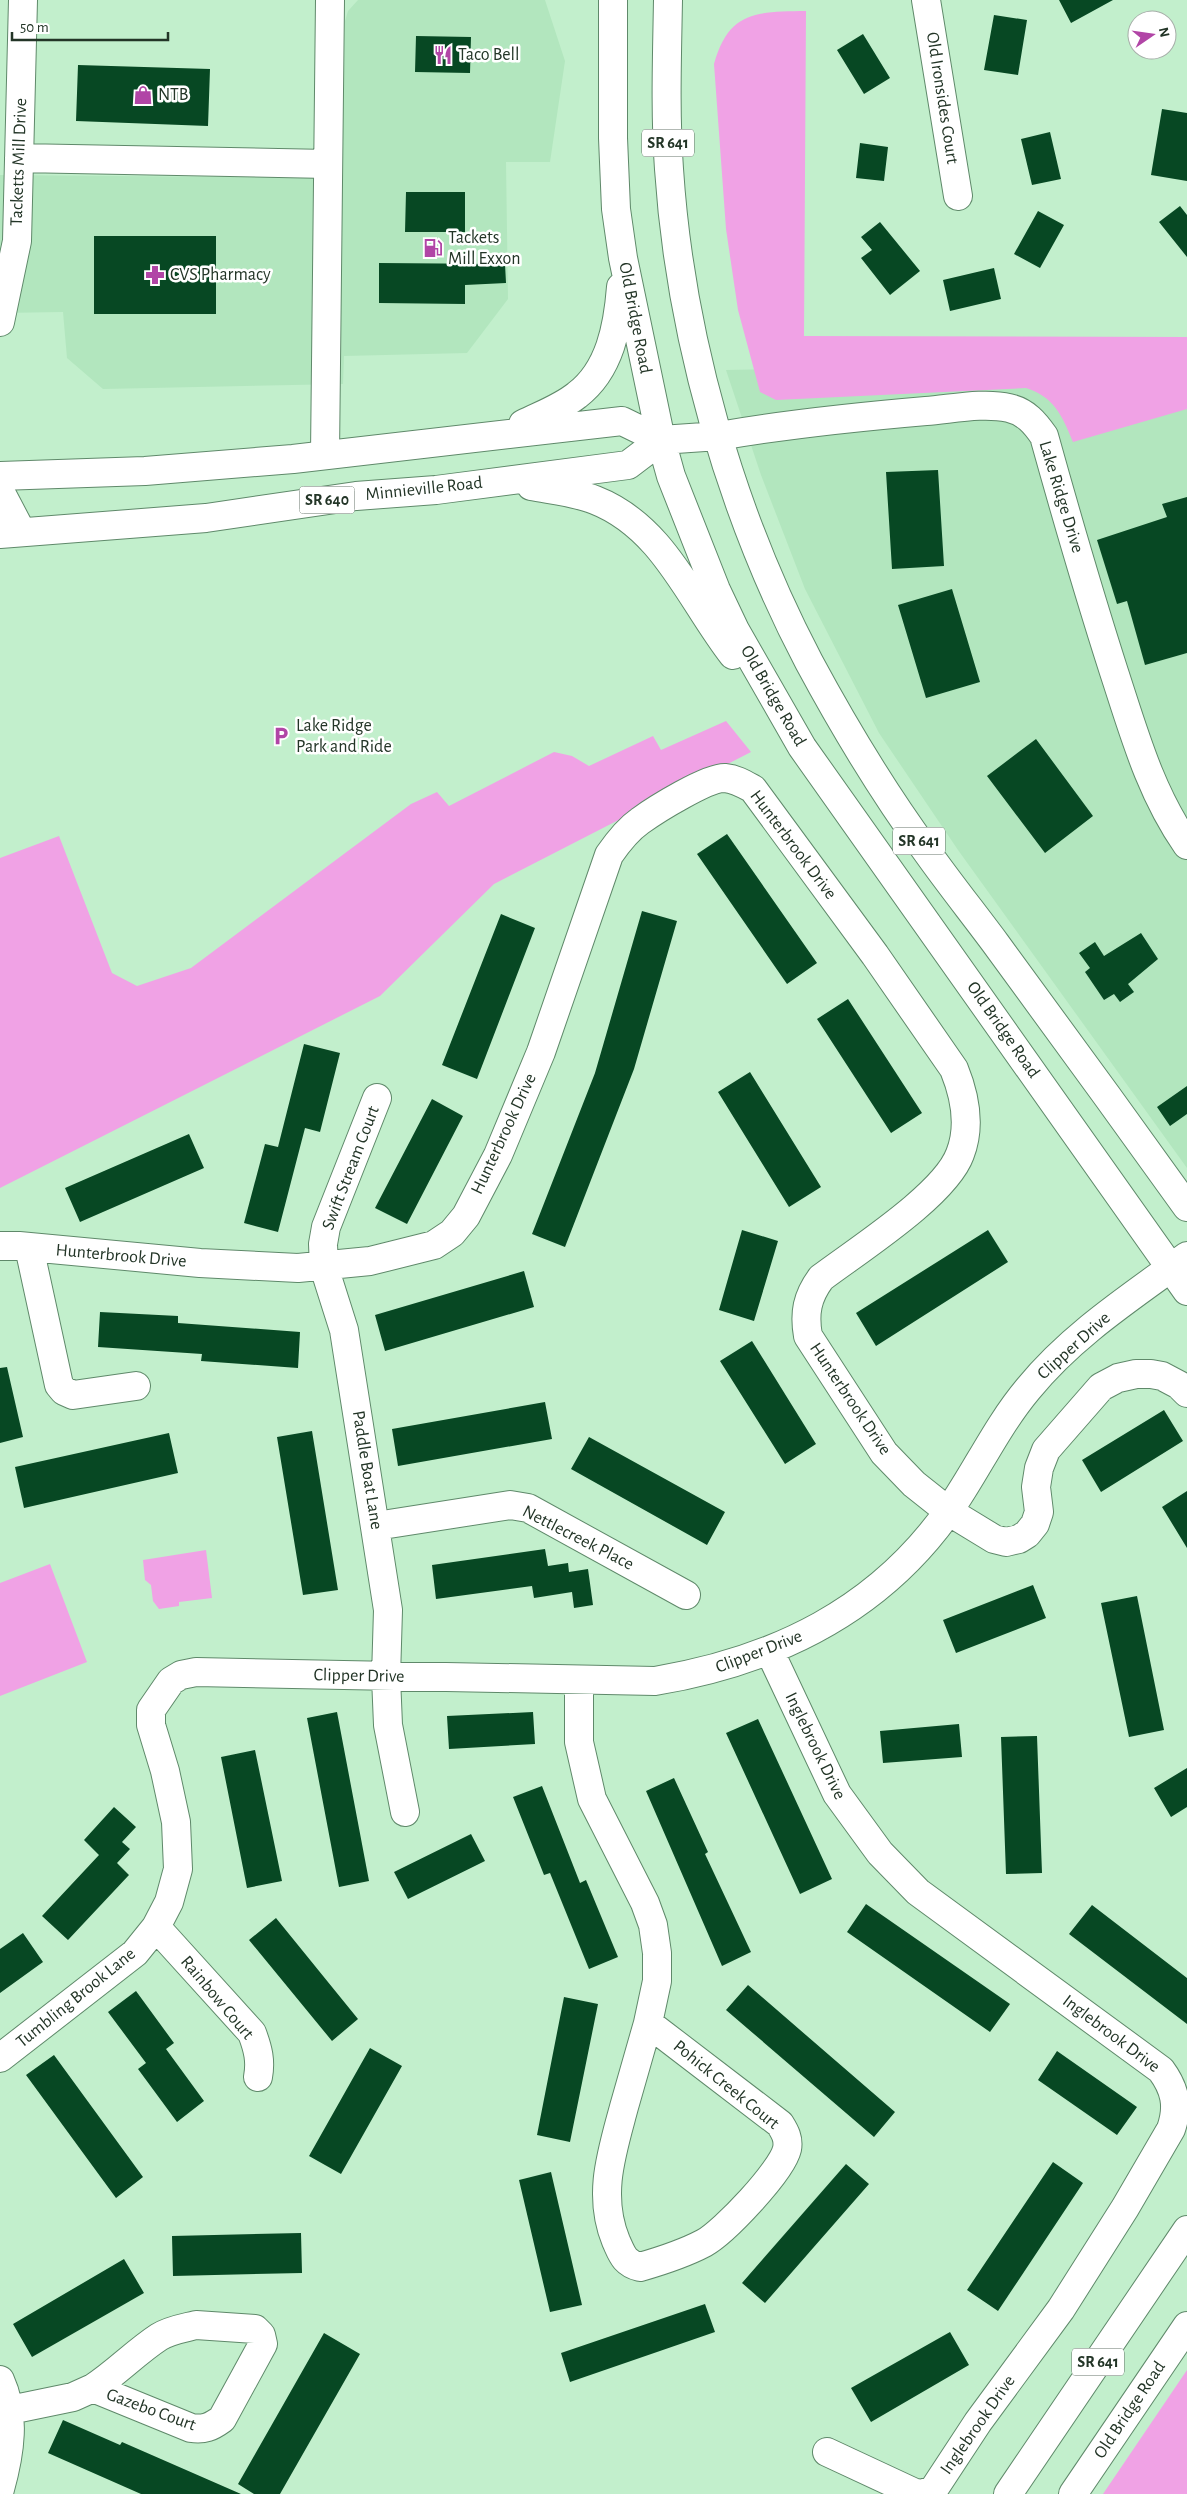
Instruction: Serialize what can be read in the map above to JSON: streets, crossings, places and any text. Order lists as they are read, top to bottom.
{
  "streets": {
    "street": [
      "Old Ironsides Court",
      "SR 641",
      "Tacketts Mill Drive",
      "Old Bridge Road",
      "Minnieville Road",
      "Lake Ridge Drive",
      "SR 640",
      "Hunterbrook Drive",
      "Swift Stream Court",
      "Clipper Drive",
      "Paddle Boat Lane",
      "Nettlecreek Place",
      "Inglebrook Drive",
      "Tumbling Brook Lane",
      "Rainbow Court",
      "Pohick Creek Court",
      "Gazebo Court"
    ]
  },
  "crossings": [
    ["SR 641", "Lake Ridge Drive"],
    ["Old Bridge Road", "Minnieville Road"],
    ["Old Bridge Road", "Clipper Drive"],
    ["Hunterbrook Drive", "Swift Stream Court"],
    ["Hunterbrook Drive", "Clipper Drive"],
    ["Hunterbrook Drive", "Paddle Boat Lane"],
    ["Swift Stream Court", "Paddle Boat Lane"],
    ["Clipper Drive", "Paddle Boat Lane"],
    ["Clipper Drive", "Inglebrook Drive"],
    ["Clipper Drive", "Tumbling Brook Lane"],
    ["Clipper Drive", "Pohick Creek Court"],
    ["Paddle Boat Lane", "Nettlecreek Place"],
    ["Tumbling Brook Lane", "Rainbow Court"]
  ],
  "places": {
    "restaurant": ["Taco Bell"],
    "shop": ["NTB"],
    "fuel station": ["Tackets Mill Exxon"],
    "pharmacy": ["CVS Pharmacy"],
    "parking": ["Lake Ridge Park and Ride"]
  },
  "scale_bar": "50 m",
  "north": "right"
}
